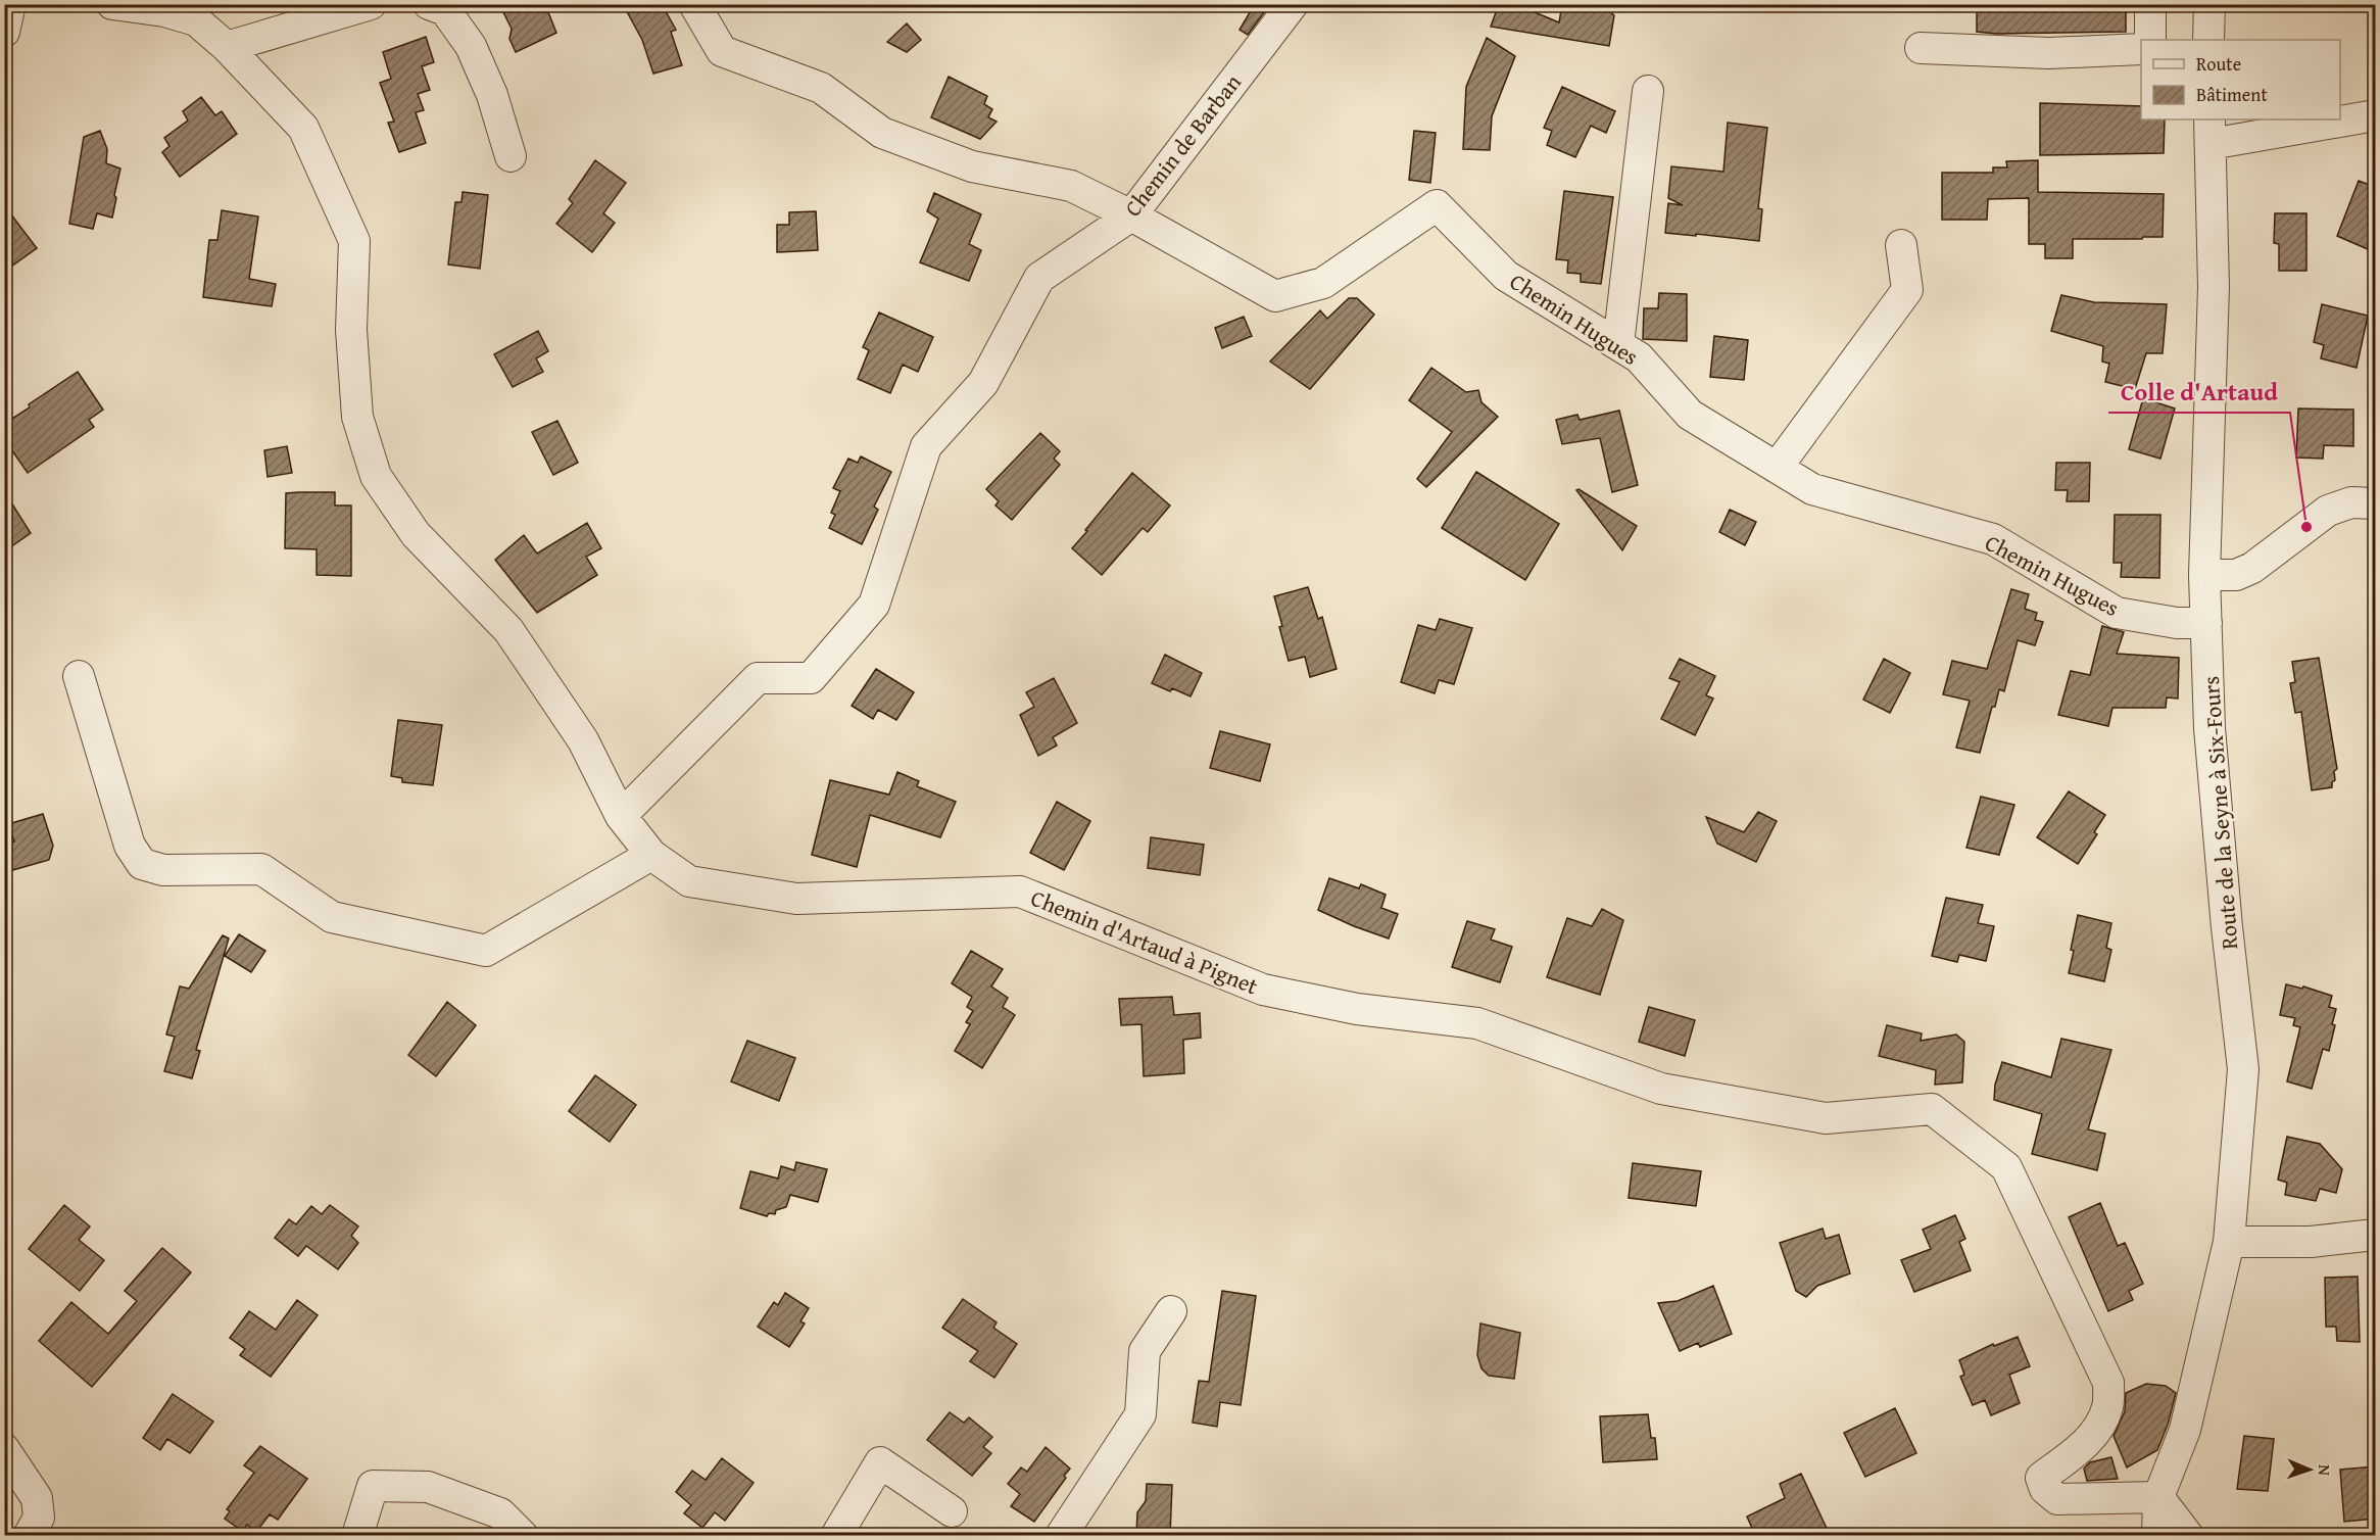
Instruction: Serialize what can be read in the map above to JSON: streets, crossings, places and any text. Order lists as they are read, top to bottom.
{
  "streets": {
    "street": [
      "Chemin de Barban",
      "Chemin Hugues",
      "Route de la Seyne à Six-Fours",
      "Chemin d'Artaud à Pignet"
    ]
  },
  "crossings": [
    ["Chemin de Barban", "Chemin Hugues"],
    ["Chemin de Barban", "Chemin d'Artaud à Pignet"],
    ["Chemin Hugues", "Route de la Seyne à Six-Fours"],
    ["Route de la Seyne à Six-Fours", "Chemin d'Artaud à Pignet"]
  ],
  "places": ["Colle d'Artaud"],
  "legend": ["Route", "Bâtiment"],
  "north": "right"
}
